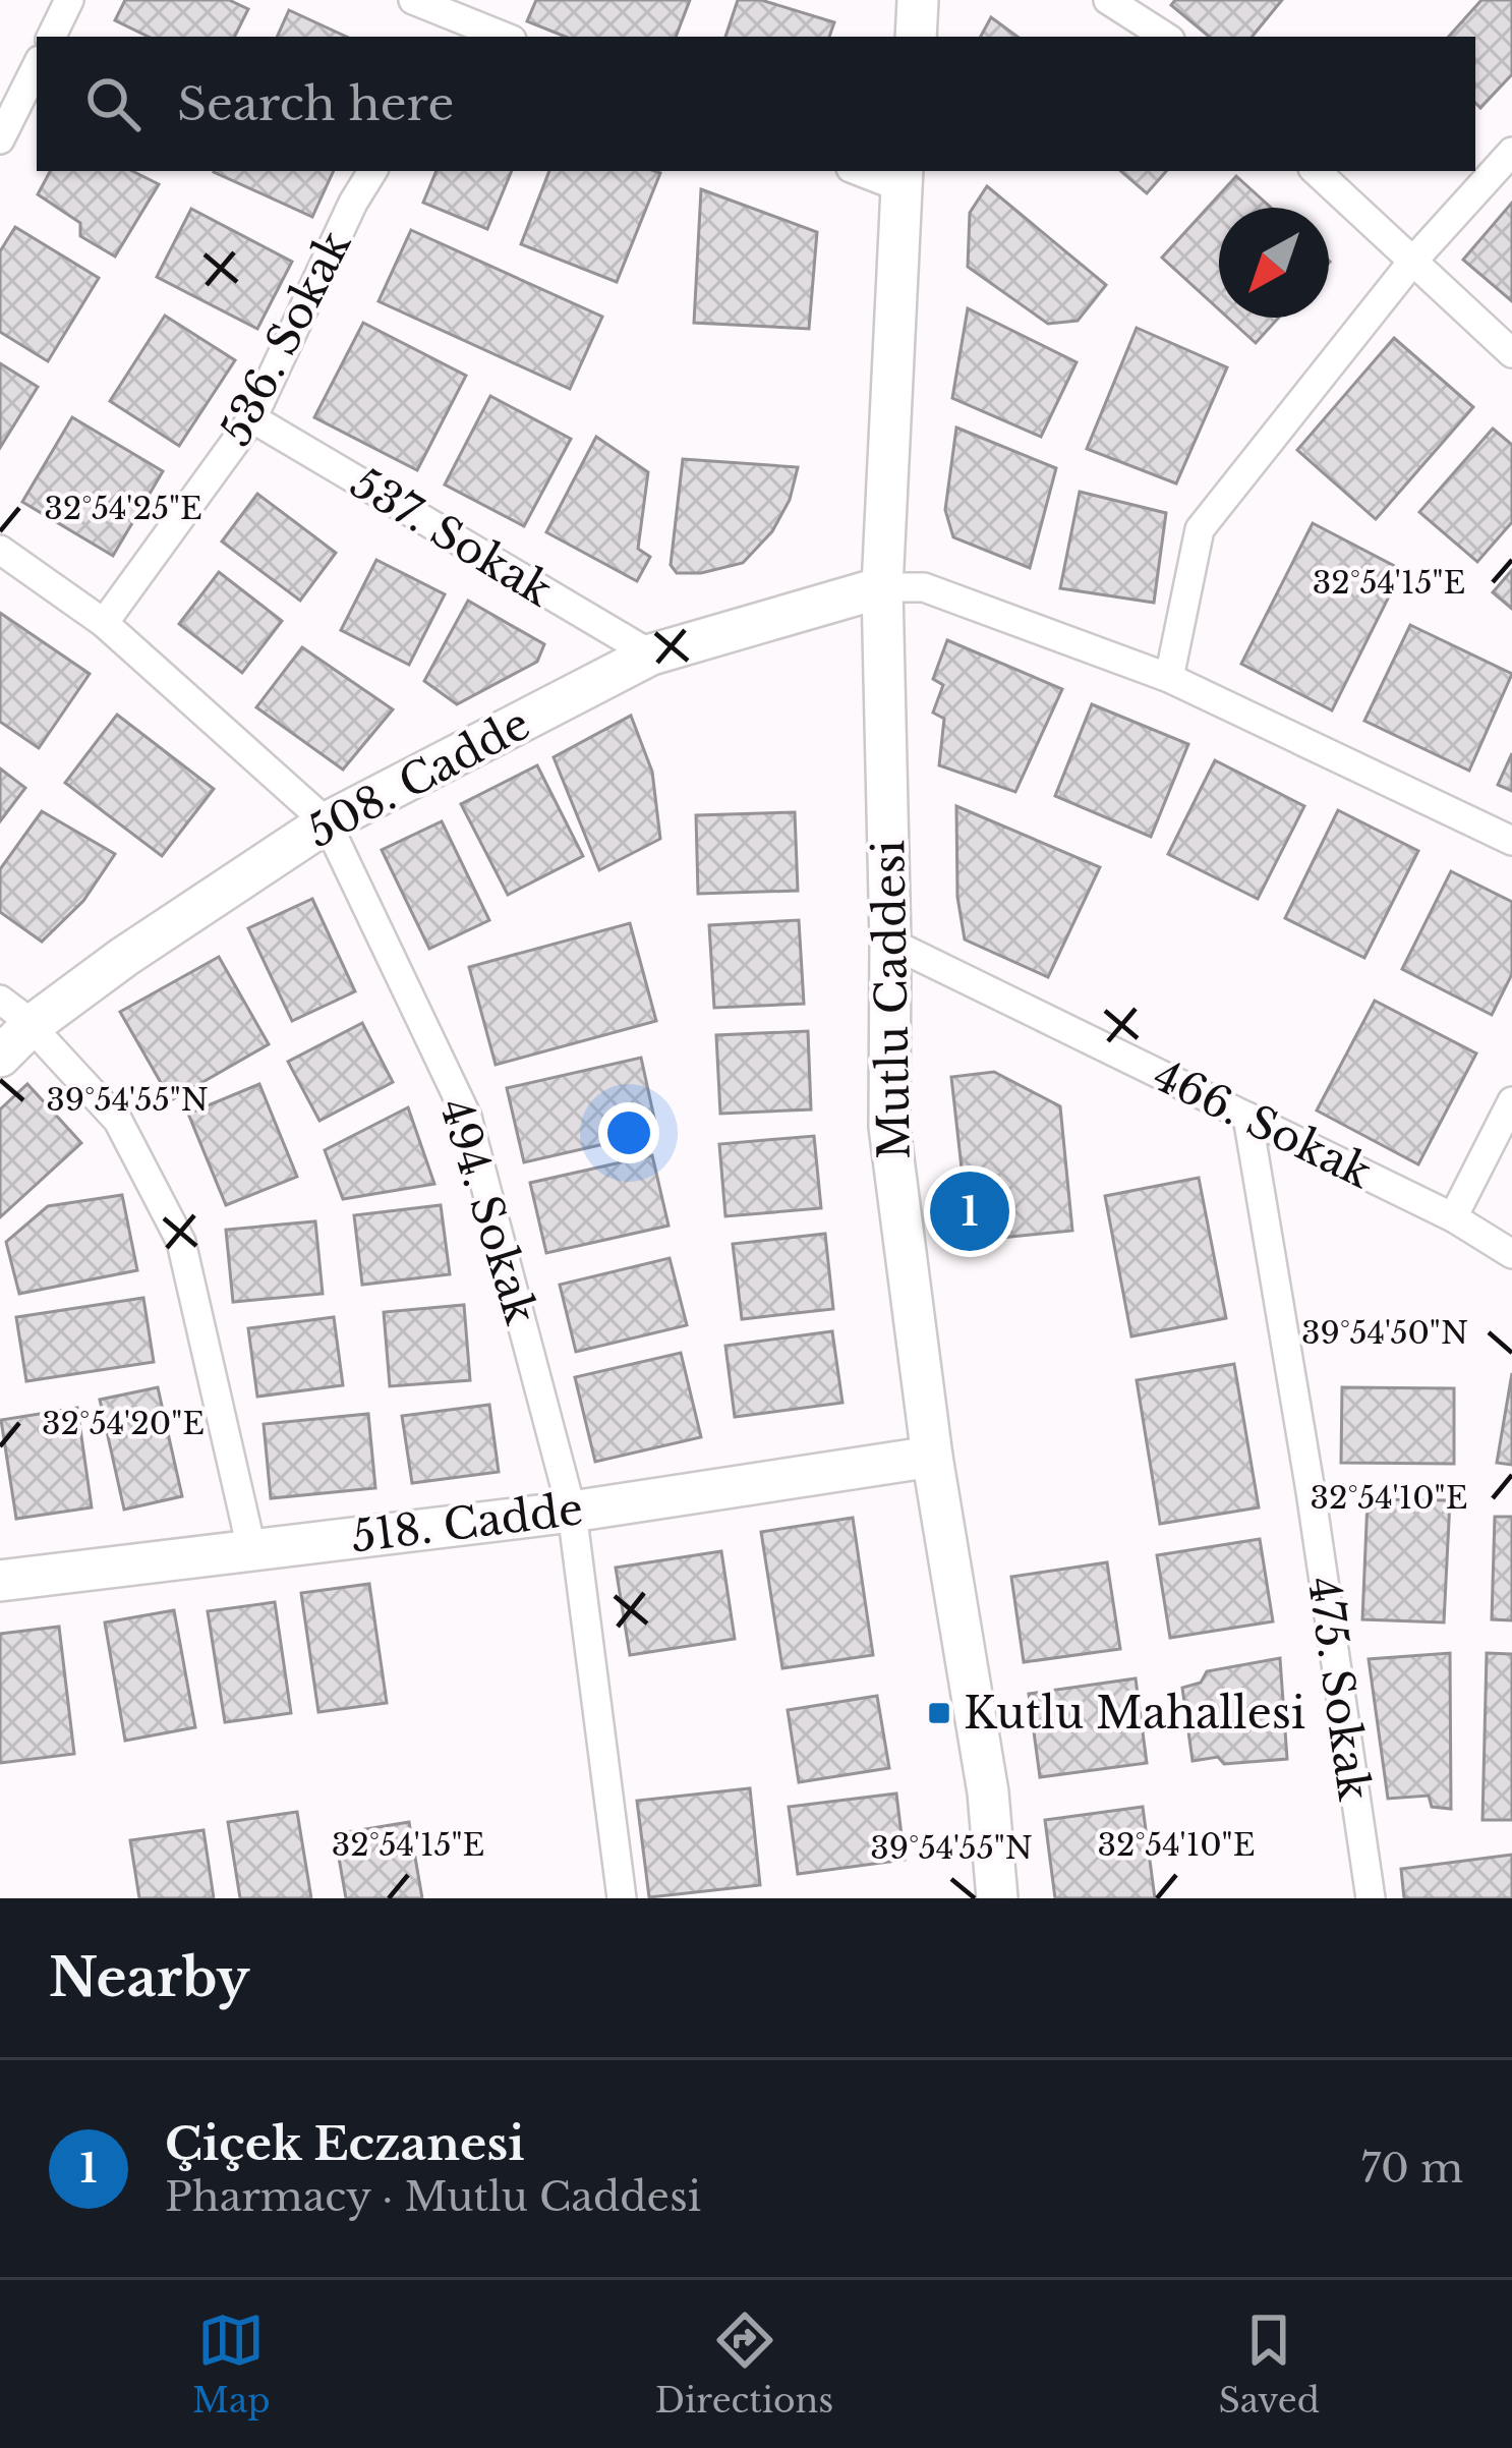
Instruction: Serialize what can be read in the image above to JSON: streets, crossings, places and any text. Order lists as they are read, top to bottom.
{
  "streets": {
    "street": [
      "536. Sokak",
      "537. Sokak",
      "508. Cadde",
      "Mutlu Caddesi",
      "466. Sokak",
      "494. Sokak",
      "518. Cadde",
      "475. Sokak"
    ]
  },
  "crossings": [
    ["536. Sokak", "537. Sokak"],
    ["536. Sokak", "494. Sokak"],
    ["537. Sokak", "508. Cadde"],
    ["508. Cadde", "Mutlu Caddesi"],
    ["508. Cadde", "494. Sokak"],
    ["Mutlu Caddesi", "466. Sokak"],
    ["Mutlu Caddesi", "518. Cadde"],
    ["466. Sokak", "475. Sokak"],
    ["494. Sokak", "518. Cadde"]
  ],
  "places": {
    "transit": ["Kutlu Mahallesi"]
  },
  "north": "bottom left",
  "page": {
    "search": "Search here",
    "pins": "1",
    "heading": "Nearby",
    "list": [
      {
        "mark": "1",
        "name": "Çiçek Eczanesi",
        "note": "Pharmacy · Mutlu Caddesi",
        "value": "70 m"
      }
    ],
    "nav": ["Map", "Directions", "Saved"]
  },
  "coordinates": [
    "32°54'25\"E",
    "32°54'15\"E",
    "39°54'55\"N",
    "39°54'50\"N",
    "32°54'20\"E",
    "32°54'10\"E"
  ]
}
